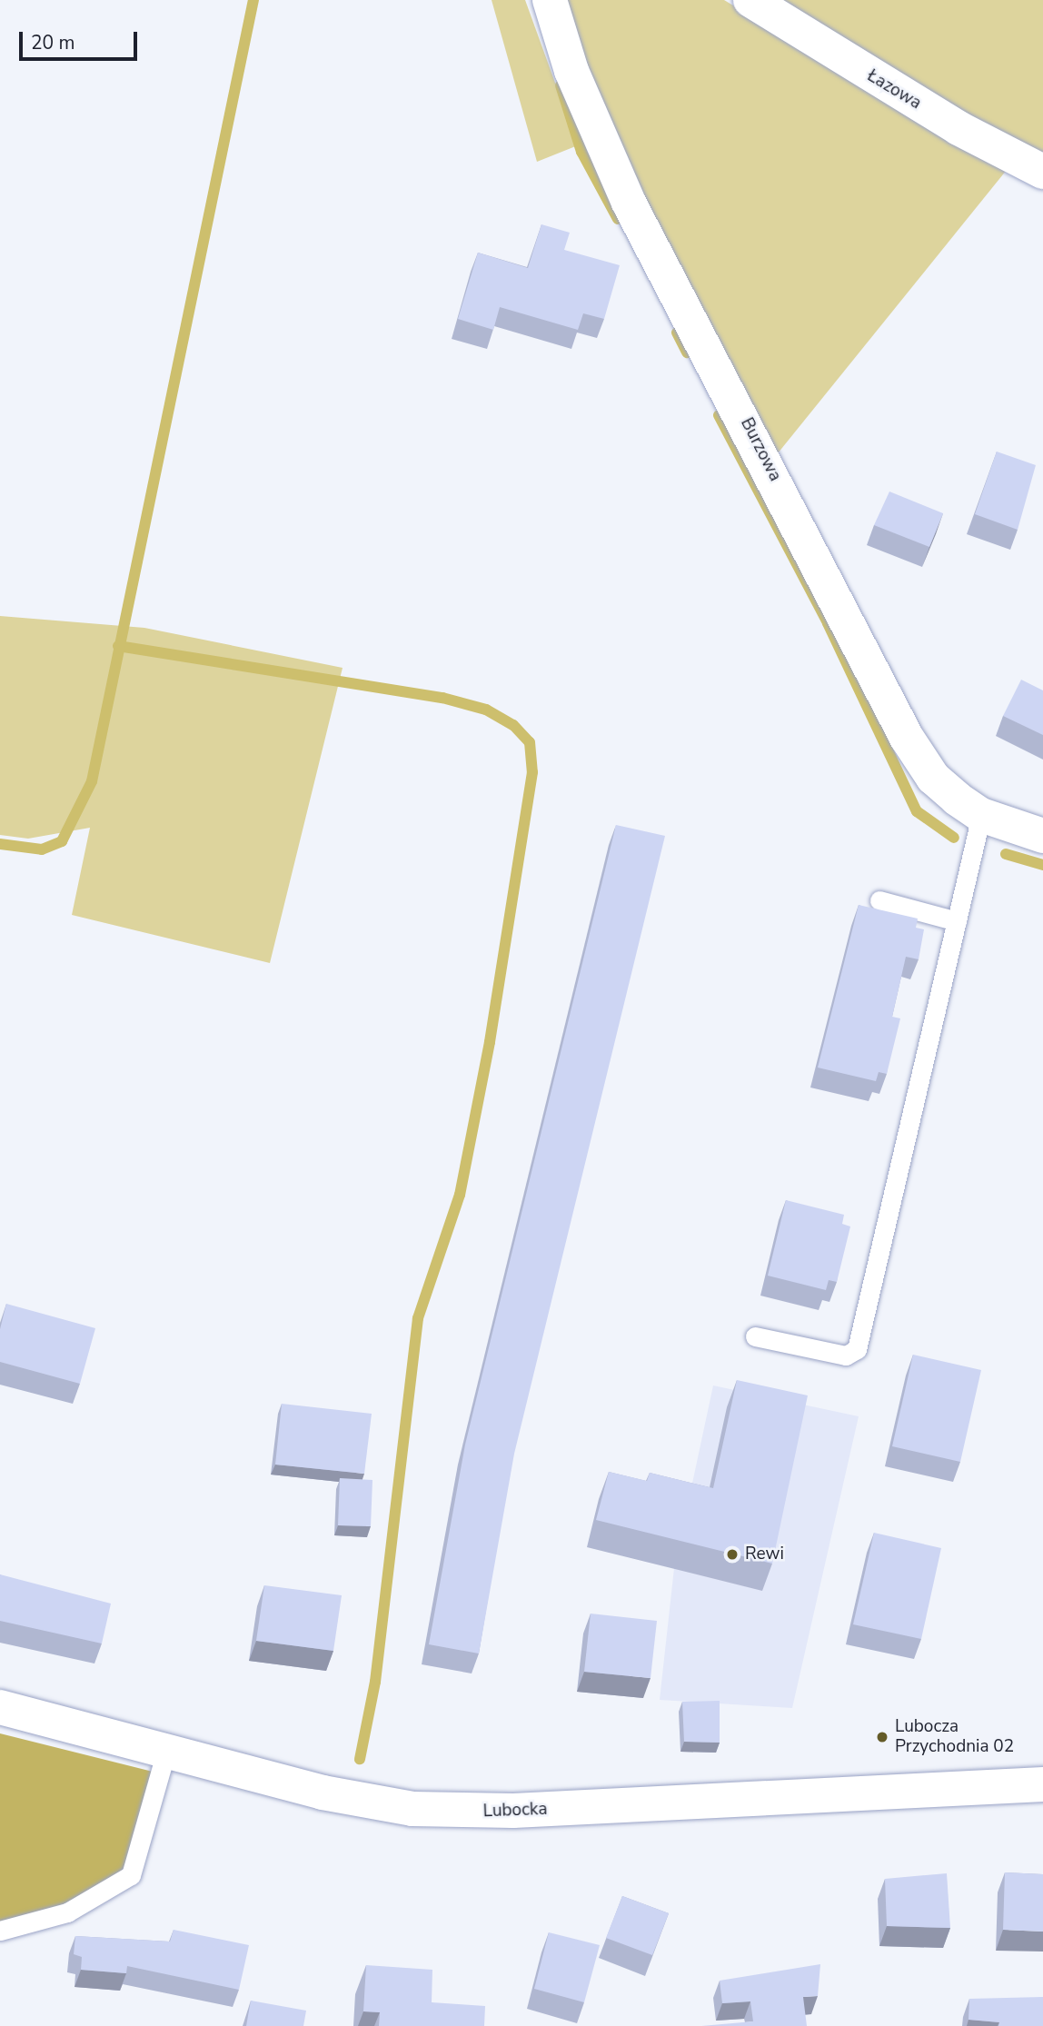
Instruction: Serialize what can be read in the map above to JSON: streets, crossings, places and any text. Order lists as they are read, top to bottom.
{
  "streets": {
    "street": ["Łazowa", "Burzowa", "Lubocka"]
  },
  "places": ["Rewi", "Lubocza Przychodnia 02"],
  "scale_bar": "20 m"
}
